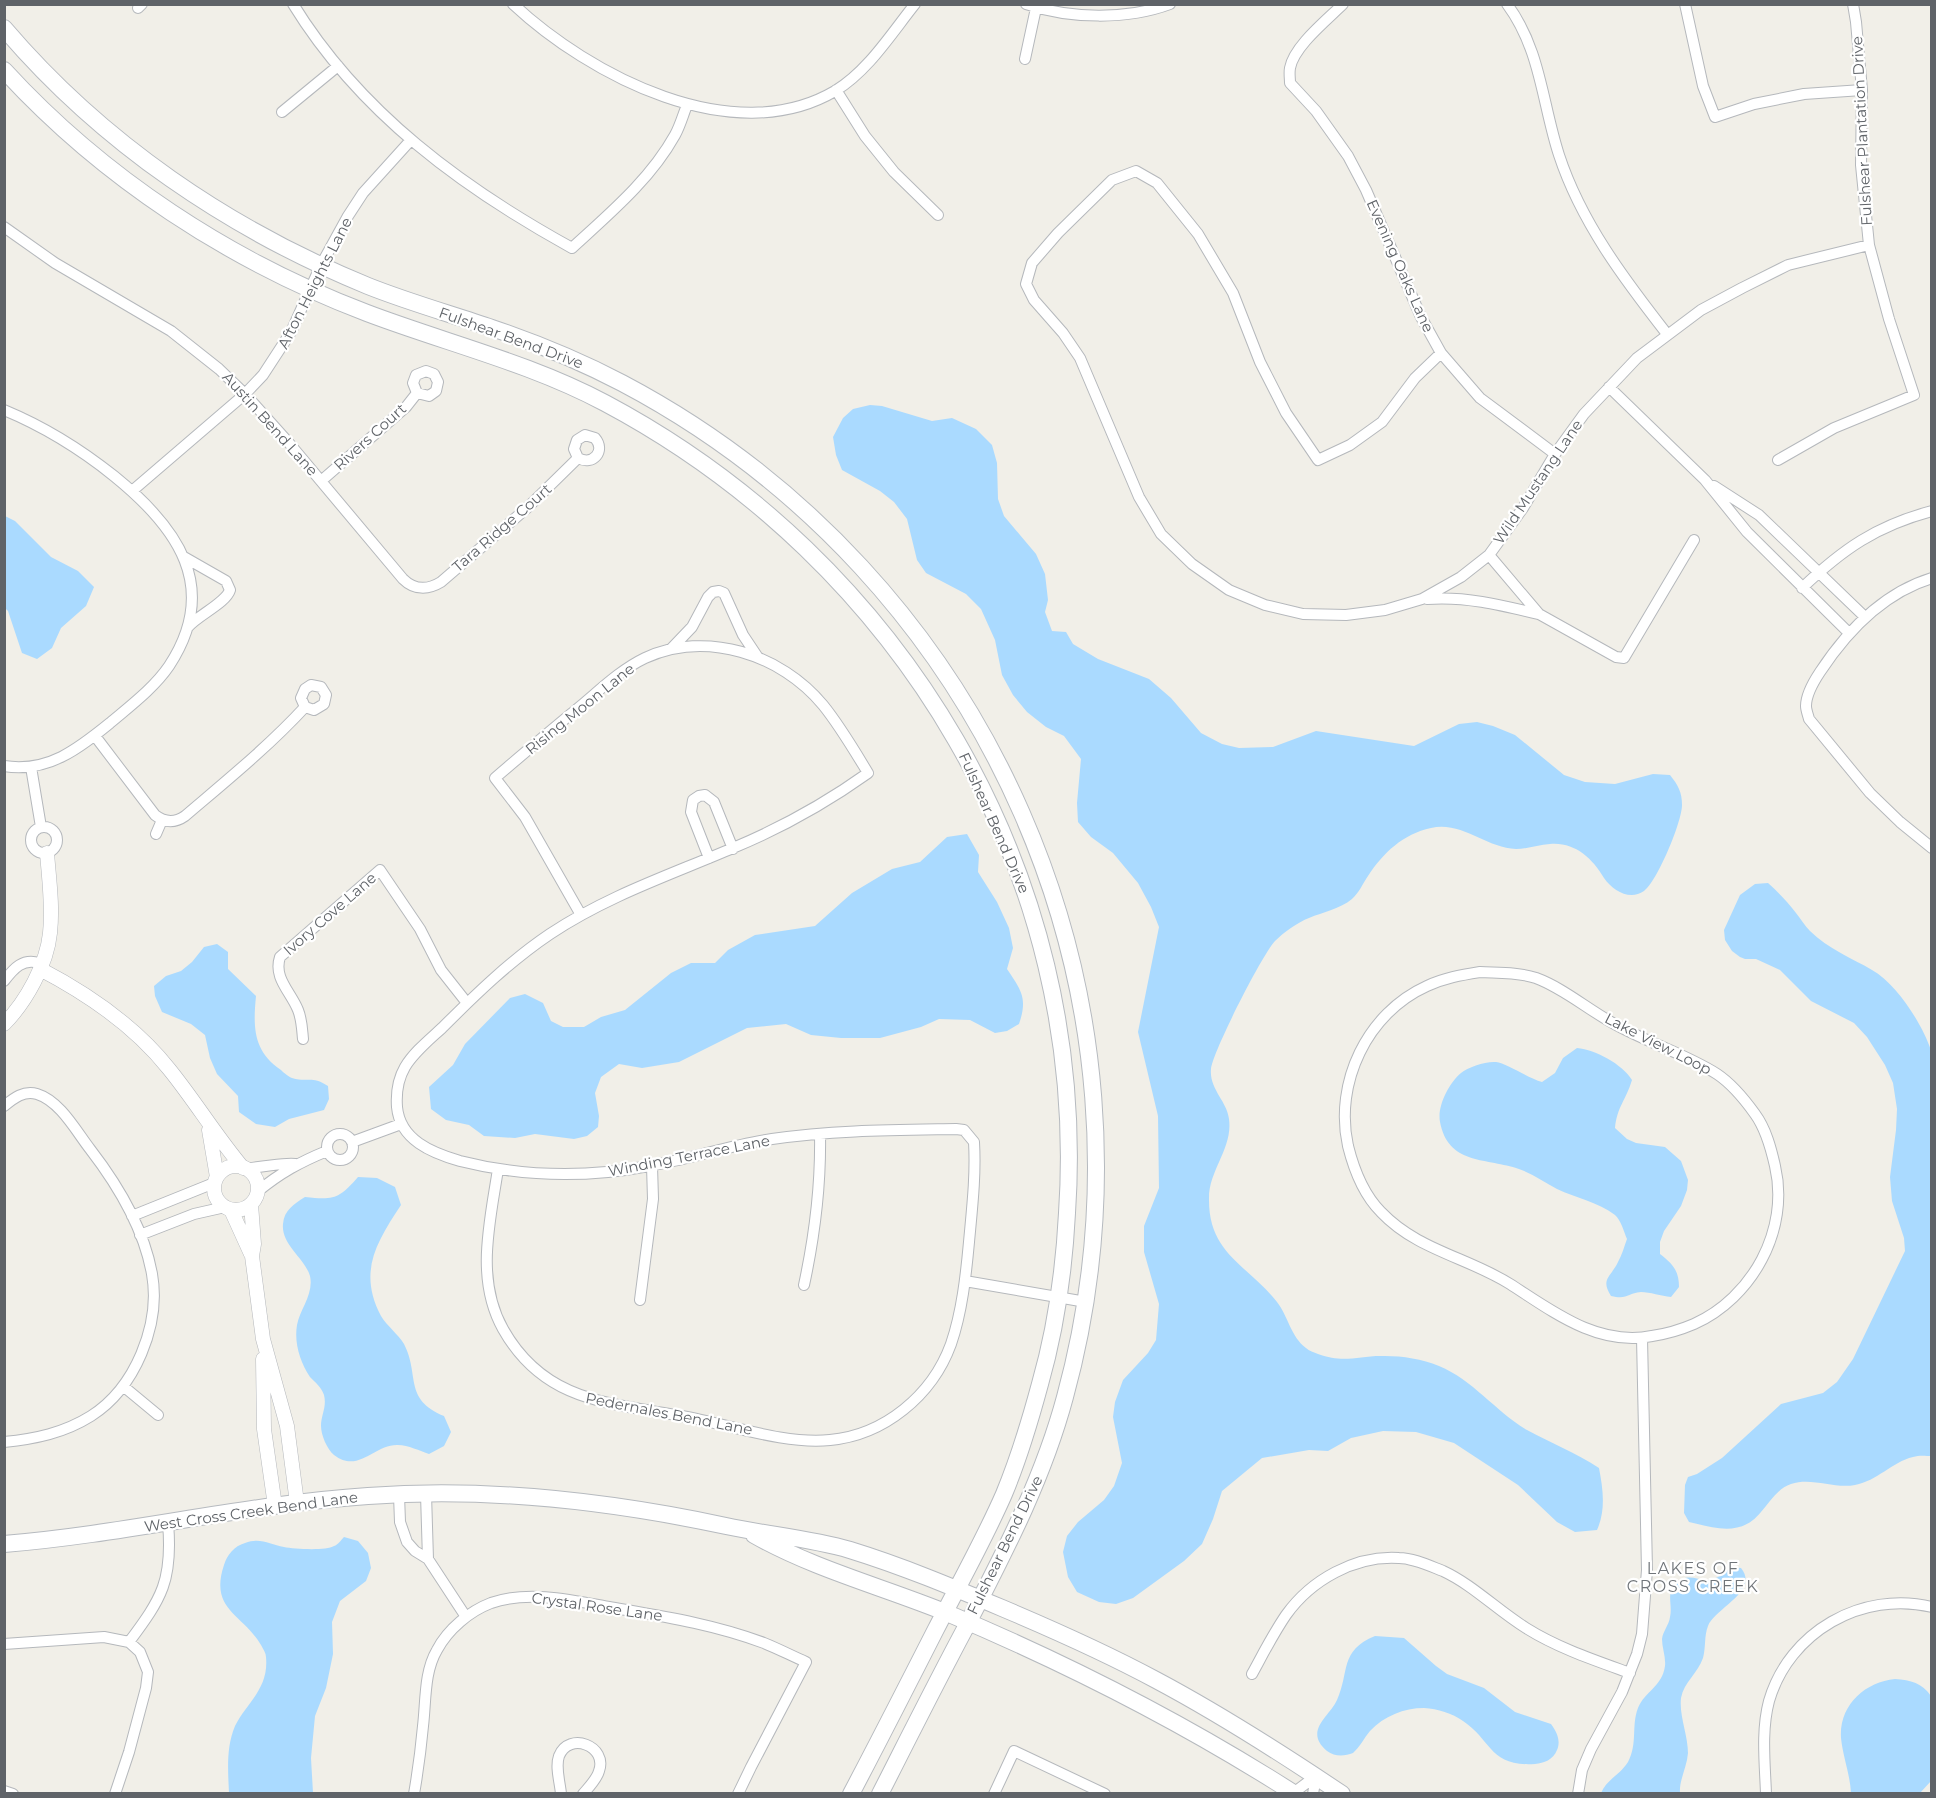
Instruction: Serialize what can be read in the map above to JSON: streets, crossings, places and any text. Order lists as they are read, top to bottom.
{
  "streets": {
    "main road": ["Fulshear Bend Drive", "West Cross Creek Bend Lane"],
    "street": [
      "Fulshear Plantation Drive",
      "Evening Oaks Lane",
      "Afton Heights Lane",
      "Austin Bend Lane",
      "Rivers Court",
      "Wild Mustang Lane",
      "Tara Ridge Court",
      "Rising Moon Lane",
      "Ivory Cove Lane",
      "Lake View Loop",
      "Winding Terrace Lane",
      "Pedernales Bend Lane",
      "Crystal Rose Lane"
    ]
  },
  "crossings": [
    ["Fulshear Plantation Drive", "Wild Mustang Lane"],
    ["Evening Oaks Lane", "Wild Mustang Lane"],
    ["Afton Heights Lane", "Fulshear Bend Drive"],
    ["Afton Heights Lane", "Austin Bend Lane"],
    ["Fulshear Bend Drive", "West Cross Creek Bend Lane"],
    ["Austin Bend Lane", "Rivers Court"],
    ["Austin Bend Lane", "Tara Ridge Court"],
    ["Winding Terrace Lane", "Pedernales Bend Lane"]
  ],
  "districts": ["LAKES OF CROSS CREEK"]
}
